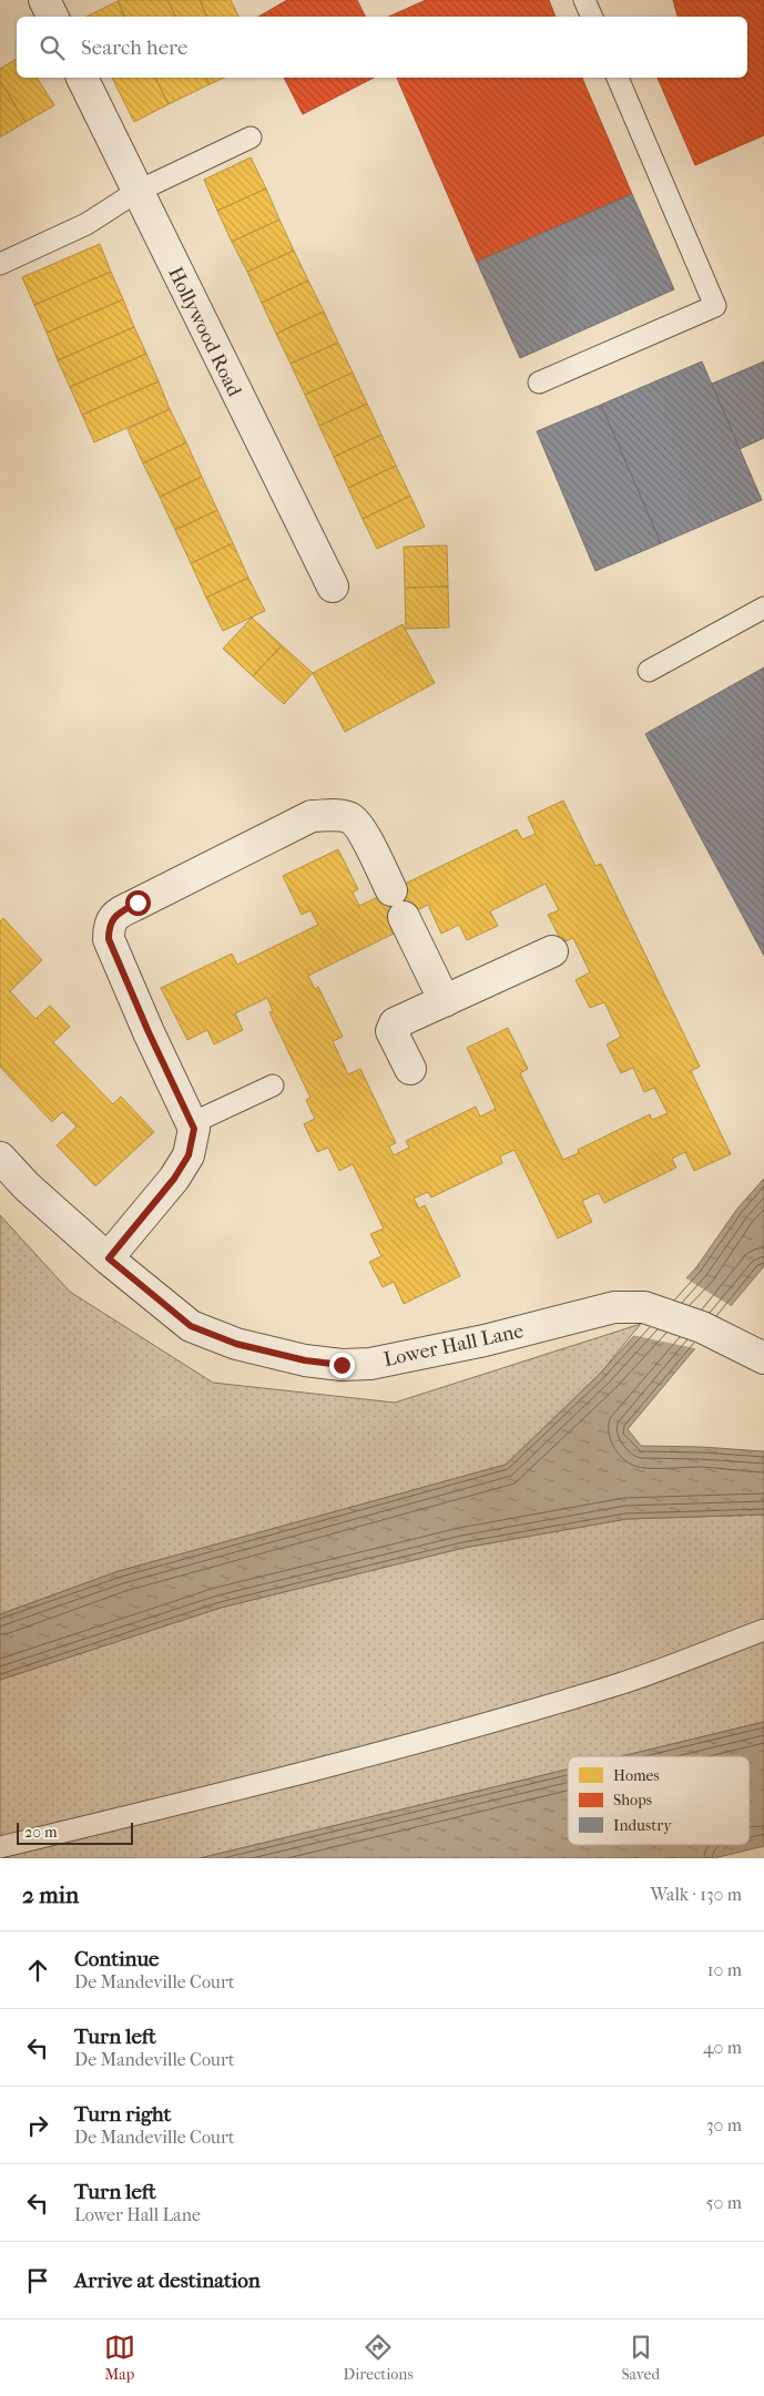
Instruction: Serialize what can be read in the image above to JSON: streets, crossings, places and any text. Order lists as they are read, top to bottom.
{
  "streets": {
    "street": ["Hollywood Road", "Lower Hall Lane"]
  },
  "legend": ["Homes", "Shops", "Industry"],
  "scale_bar": "20 m",
  "page": {
    "search": "Search here",
    "scale": "20 m",
    "heading": ["2 min", "Walk · 130 m"],
    "list": [
      ["Continue", "De Mandeville Court", "10 m"],
      ["Turn left", "De Mandeville Court", "40 m"],
      ["Turn right", "De Mandeville Court", "30 m"],
      ["Turn left", "Lower Hall Lane", "50 m"],
      "Arrive at destination"
    ],
    "nav": ["Map", "Directions", "Saved"]
  }
}
